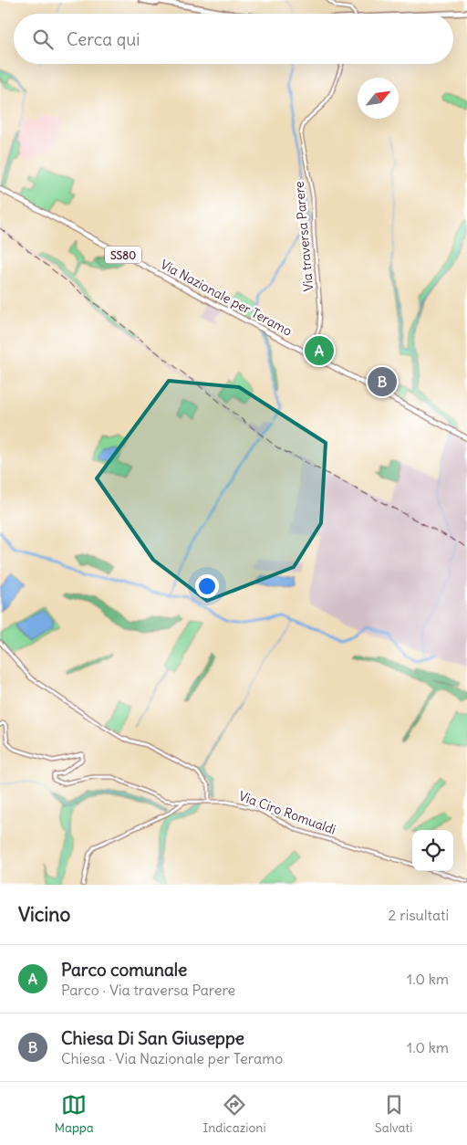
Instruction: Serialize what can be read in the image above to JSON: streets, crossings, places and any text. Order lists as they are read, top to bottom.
{
  "streets": {
    "main road": ["SS80", "Via Nazionale per Teramo"],
    "street": ["Via traversa Parere", "Via Ciro Romualdi"]
  },
  "crossings": [
    ["Via traversa Parere", "Via Nazionale per Teramo"]
  ],
  "north": "top right",
  "page": {
    "search": "Cerca qui",
    "pins": ["A", "B"],
    "heading": ["Vicino", "2 risultati"],
    "list": [
      {
        "mark": "A",
        "name": "Parco comunale",
        "note": "Parco · Via traversa Parere",
        "value": "1.0 km"
      },
      {
        "mark": "B",
        "name": "Chiesa Di San Giuseppe",
        "note": "Chiesa · Via Nazionale per Teramo",
        "value": "1.0 km"
      }
    ],
    "nav": ["Mappa", "Indicazioni", "Salvati"]
  }
}
